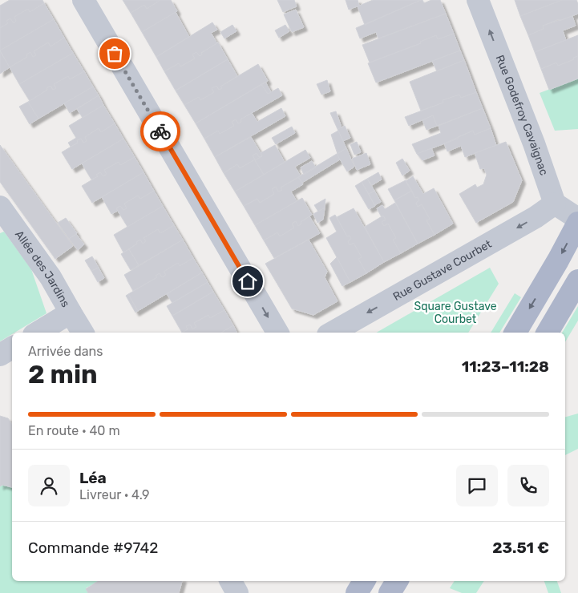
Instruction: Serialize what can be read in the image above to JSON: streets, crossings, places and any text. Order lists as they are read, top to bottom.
{
  "streets": {
    "street": ["Rue Godefroy Cavaignac", "Allée des Jardins", "Rue Gustave Courbet"]
  },
  "crossings": [
    ["Rue Godefroy Cavaignac", "Rue Gustave Courbet"]
  ],
  "one_way": ["Rue Godefroy Cavaignac", "Rue Gustave Courbet"],
  "parks": ["Square Gustave Courbet"],
  "page": {
    "heading": ["2 min", "Arrivée dans", "11:23–11:28"],
    "panel": [
      "Léa",
      "Livreur · 4.9",
      "Commande #9742",
      "23.51 €"
    ],
    "bar": "En route · 40 m"
  }
}
